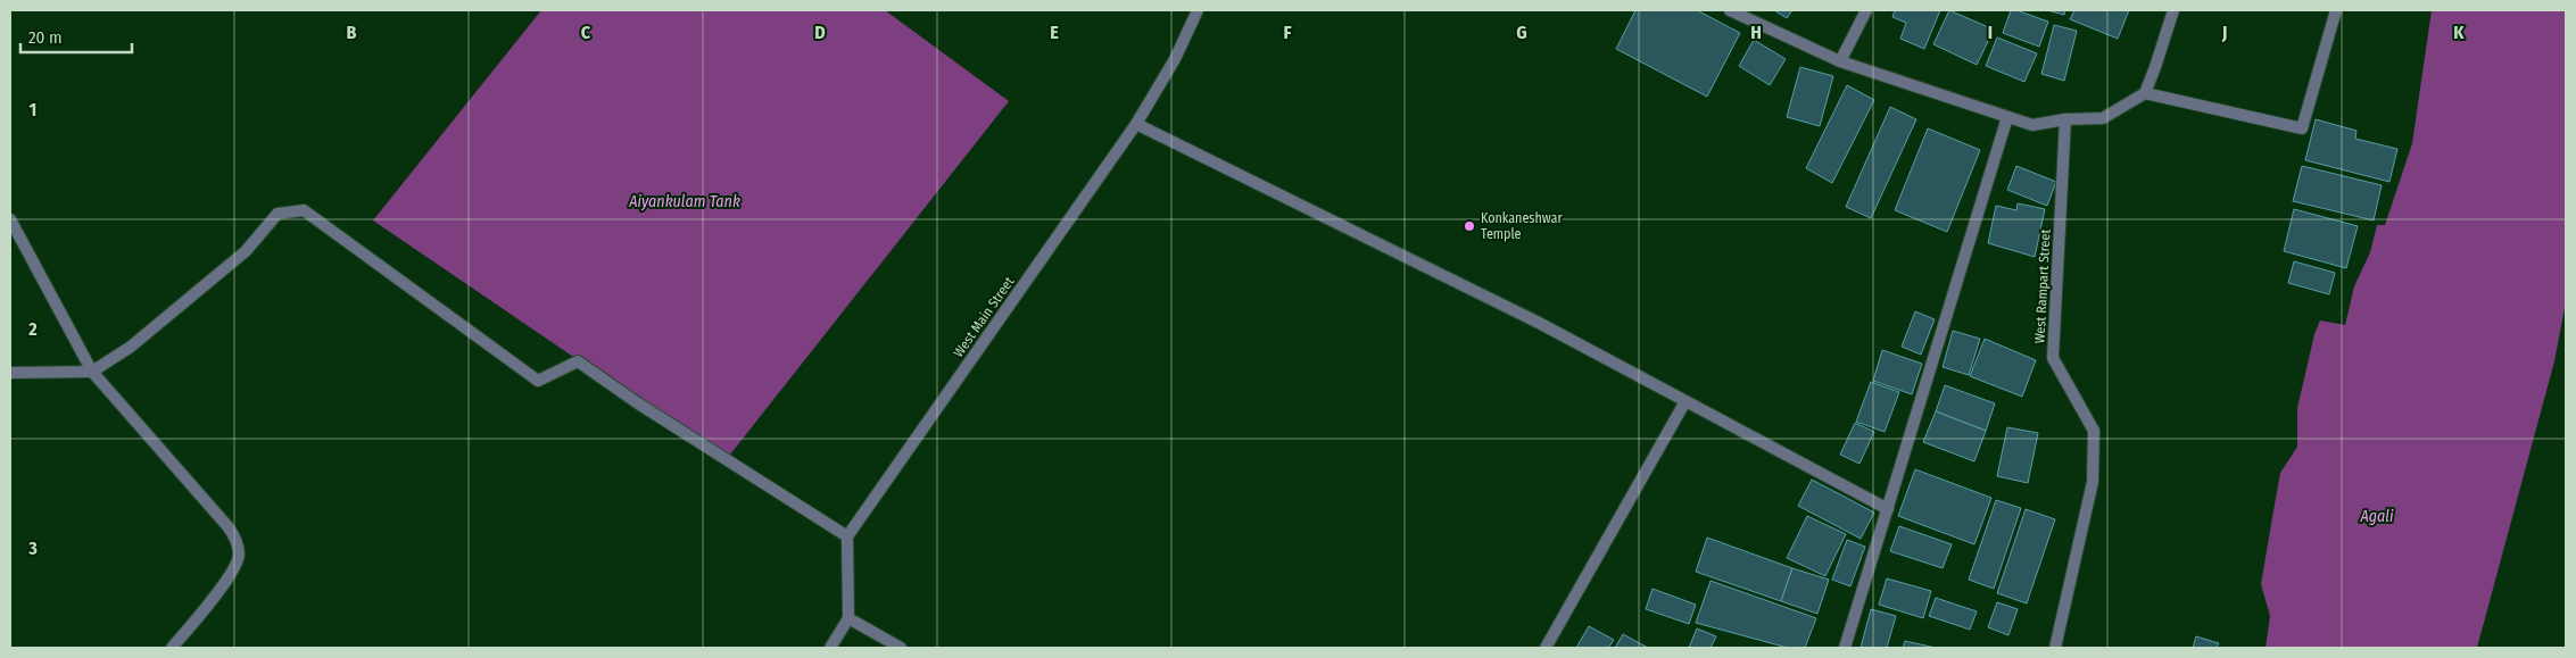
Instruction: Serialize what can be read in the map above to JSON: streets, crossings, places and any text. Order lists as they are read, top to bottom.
{
  "streets": {
    "street": ["West Rampart Street", "West Main Street"]
  },
  "water": ["Aiyankulam Tank", "Agali"],
  "places": ["Konkaneshwar Temple"],
  "scale_bar": "20 m",
  "grid": {
    "columns": [
      "B",
      "C",
      "D",
      "E",
      "F",
      "G",
      "H",
      "I",
      "J",
      "K"
    ],
    "rows": ["1", "2", "3"]
  }
}
